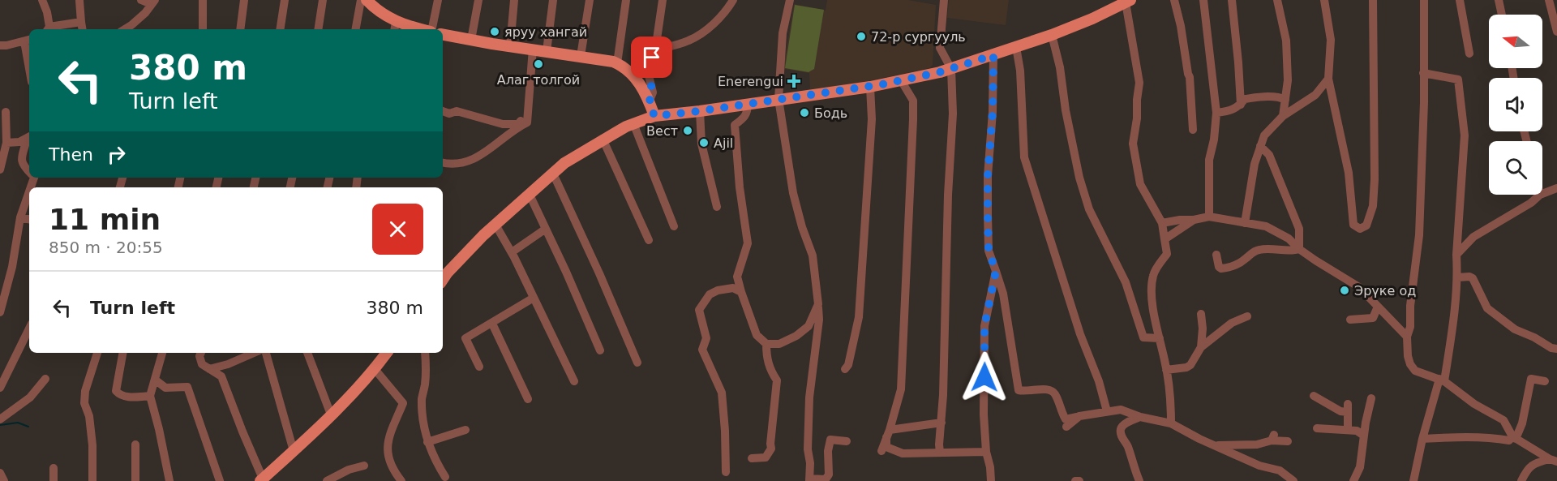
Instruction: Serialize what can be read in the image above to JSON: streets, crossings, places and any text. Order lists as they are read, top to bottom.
{
  "places": {
    "other": [
      "яруу хангай",
      "72-р сургууль",
      "Алаг толгой",
      "Бодь",
      "Вест",
      "Ajil",
      "Эрүке од"
    ],
    "health": ["Enerengui"]
  },
  "north": "left",
  "page": {
    "turn": ["380 m", "Turn left"],
    "then": "Then",
    "heading": ["11 min", "850 m · 20:55"],
    "list": [
      {
        "name": "Turn left",
        "value": "380 m"
      }
    ]
  }
}
